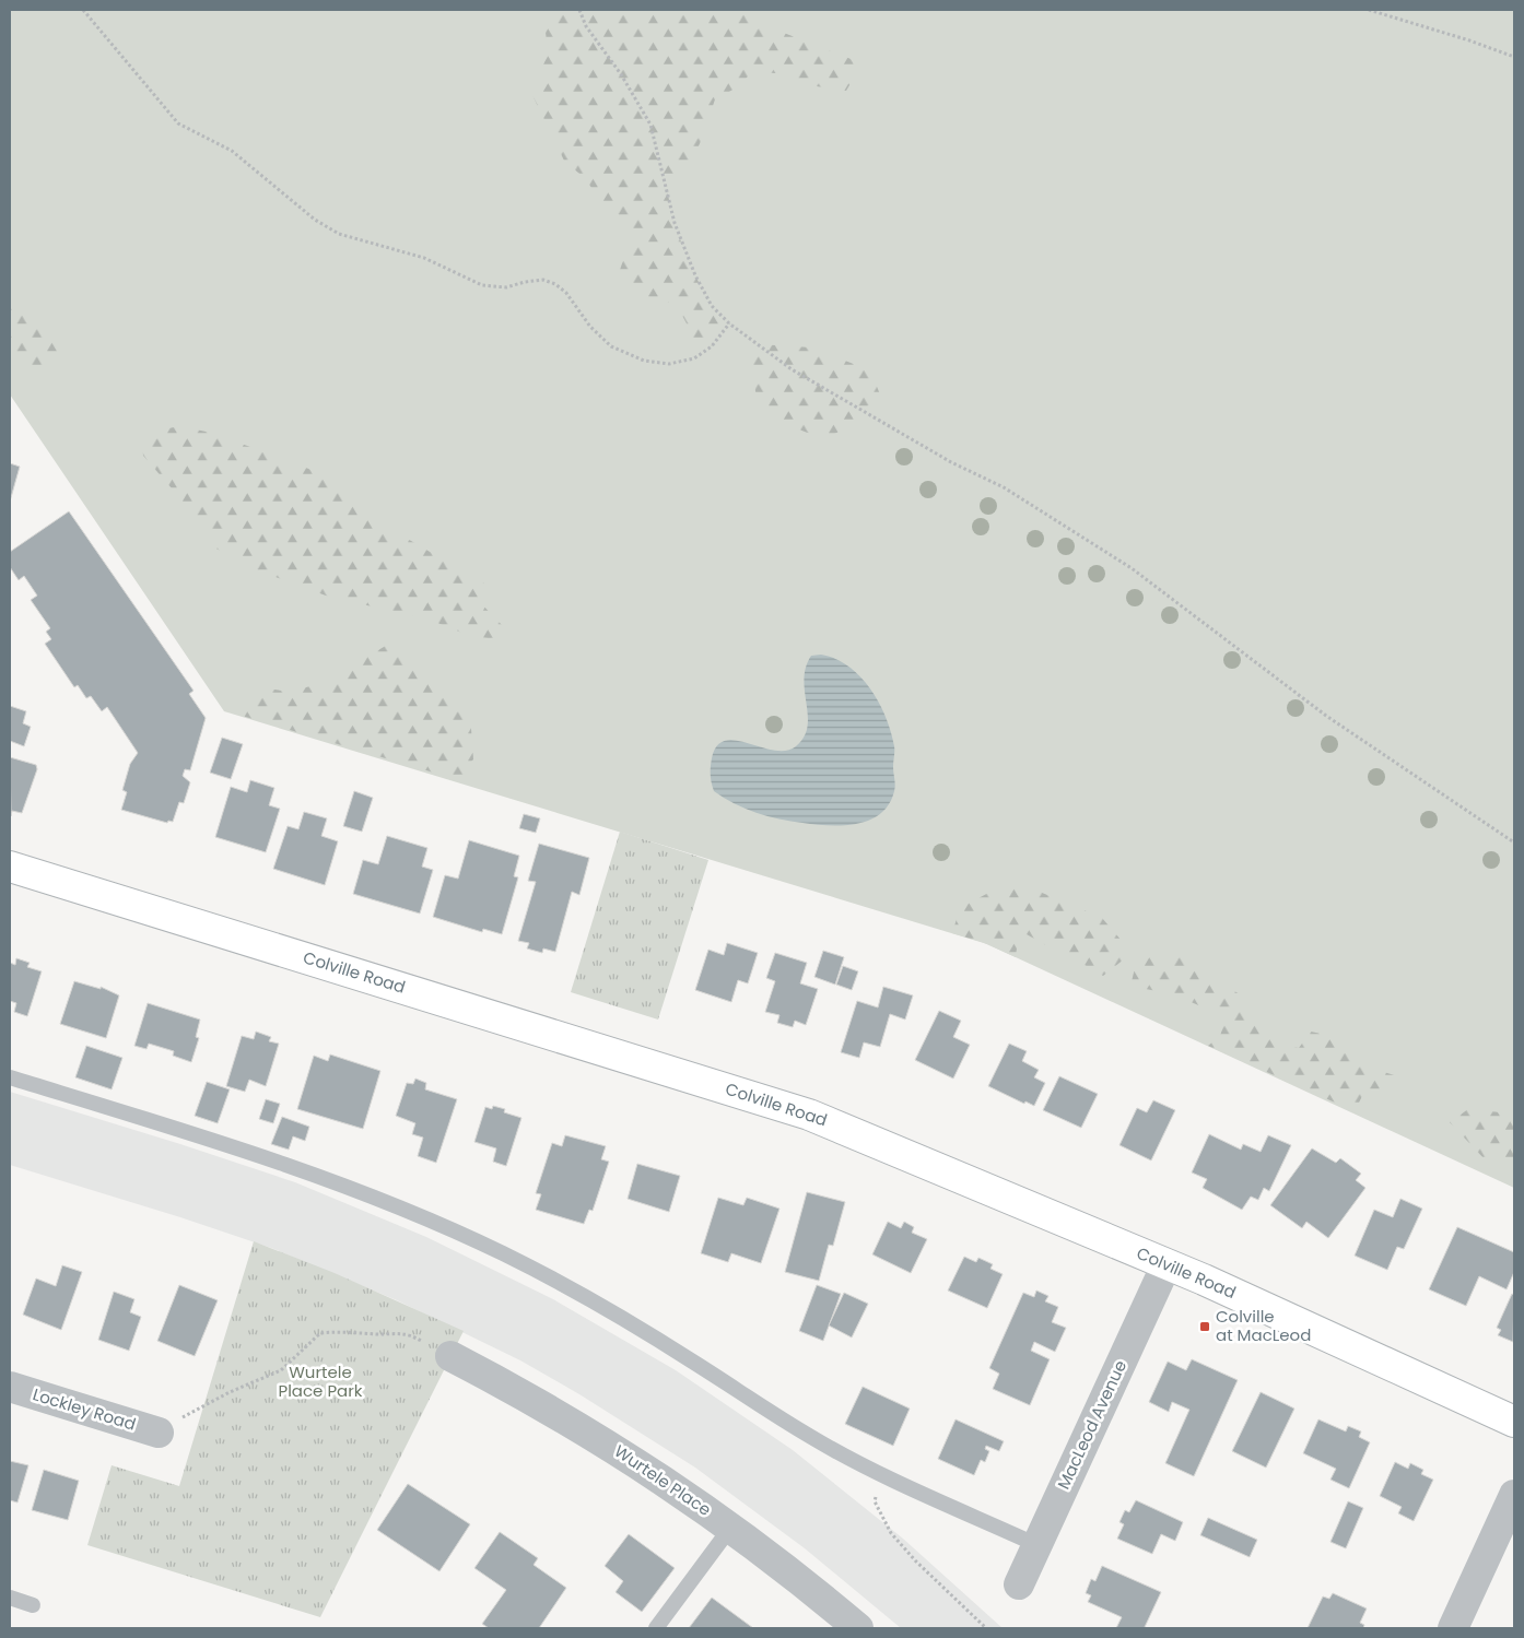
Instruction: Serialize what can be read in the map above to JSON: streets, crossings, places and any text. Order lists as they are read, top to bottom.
{
  "streets": {
    "street": [
      "Colville Road",
      "Lockley Road",
      "MacLeod Avenue",
      "Wurtele Place"
    ]
  },
  "crossings": [
    ["Colville Road", "MacLeod Avenue"]
  ],
  "parks": ["Wurtele Place Park"],
  "places": {
    "transit": ["Colville at MacLeod"]
  }
}
